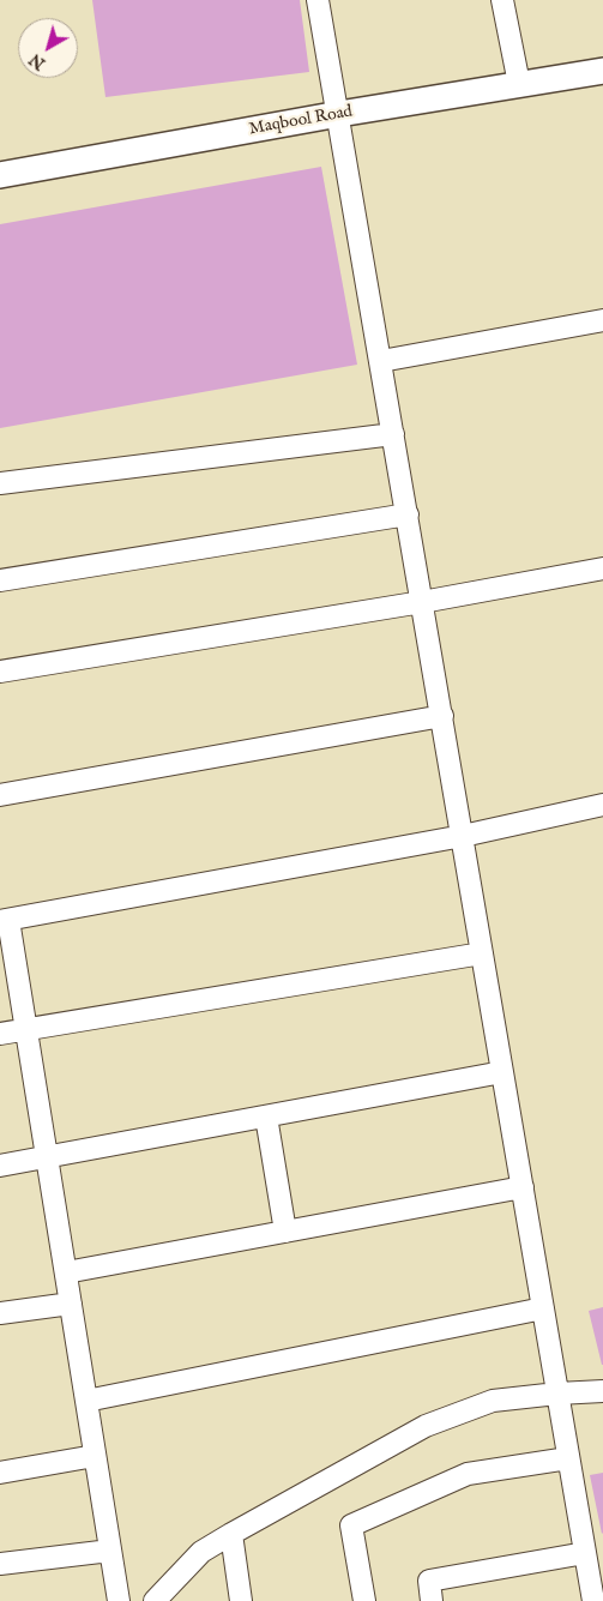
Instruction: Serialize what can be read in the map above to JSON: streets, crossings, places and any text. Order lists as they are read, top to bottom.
{
  "streets": {
    "street": ["Maqbool Road"]
  },
  "north": "bottom left"
}
